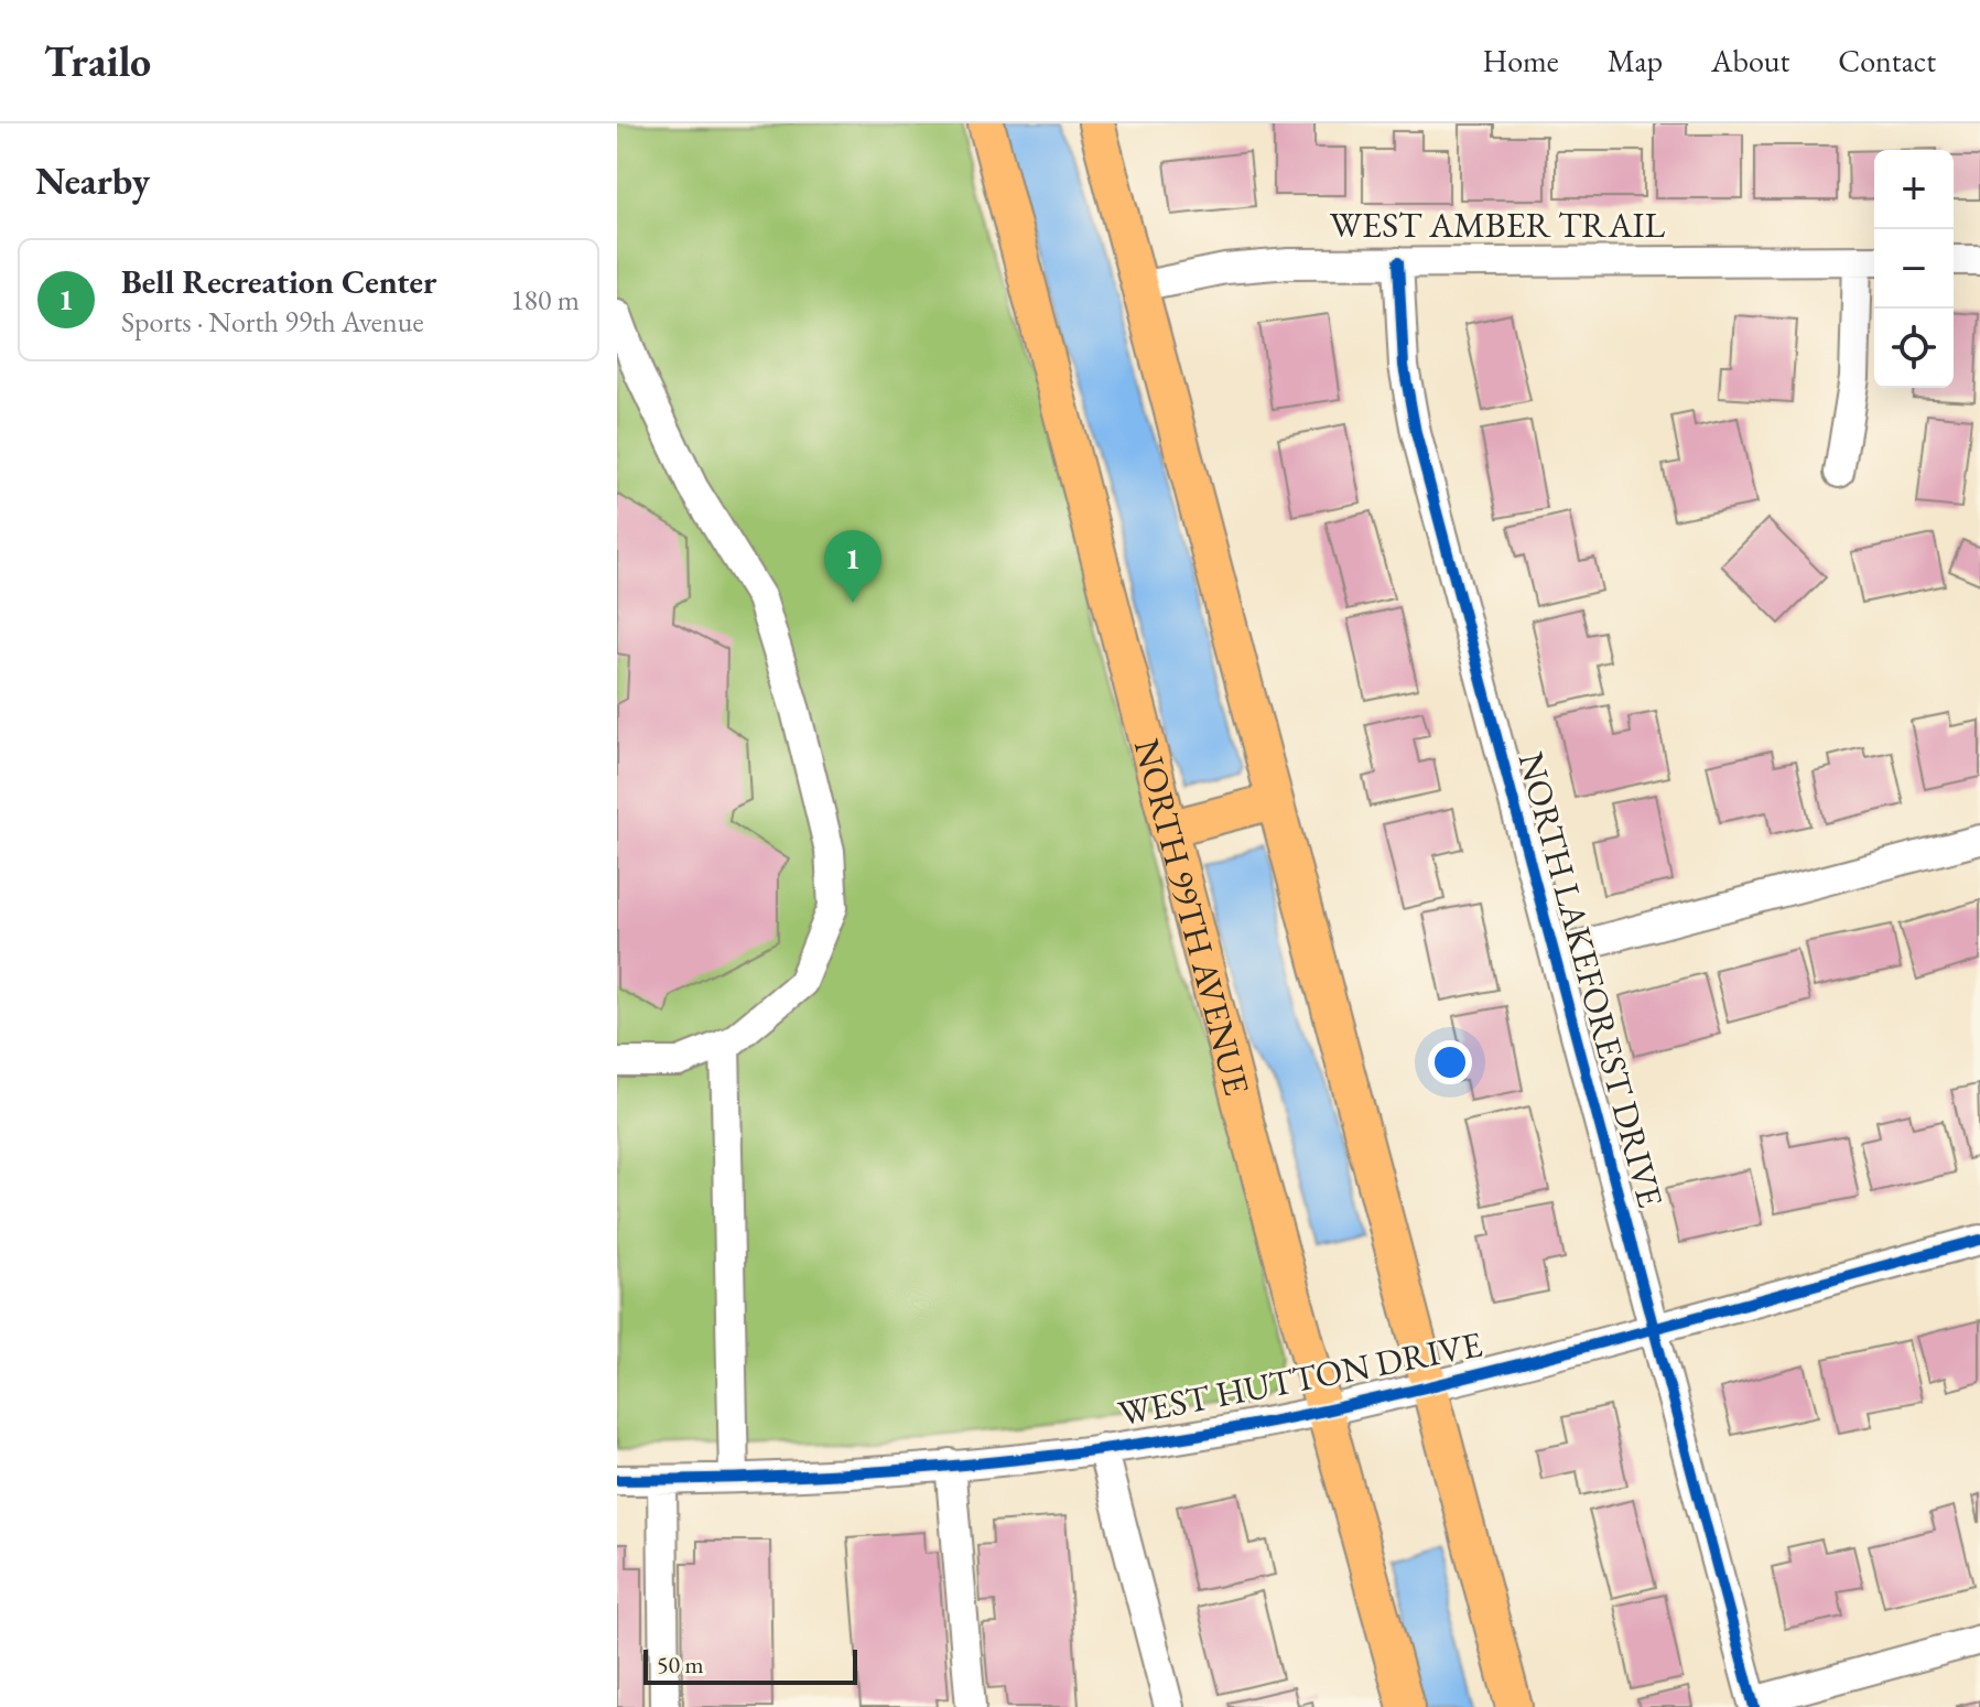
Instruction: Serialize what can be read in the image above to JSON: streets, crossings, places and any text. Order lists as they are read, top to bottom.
{
  "streets": {
    "main road": ["NORTH 99TH AVENUE"],
    "street": ["WEST AMBER TRAIL", "NORTH LAKEFOREST DRIVE", "WEST HUTTON DRIVE"]
  },
  "crossings": [
    ["WEST AMBER TRAIL", "NORTH LAKEFOREST DRIVE"],
    ["NORTH 99TH AVENUE", "WEST HUTTON DRIVE"],
    ["NORTH LAKEFOREST DRIVE", "WEST HUTTON DRIVE"]
  ],
  "scale_bar": "50 m",
  "page": {
    "header": "Trailo",
    "nav": [
      "Home",
      "Map",
      "About",
      "Contact"
    ],
    "heading": "Nearby",
    "map_buttons": ["+", "−"],
    "list": [
      {
        "mark": "1",
        "name": "Bell Recreation Center",
        "note": "Sports · North 99th Avenue",
        "value": "180 m"
      }
    ],
    "pins": "1",
    "scale": "50 m"
  }
}
